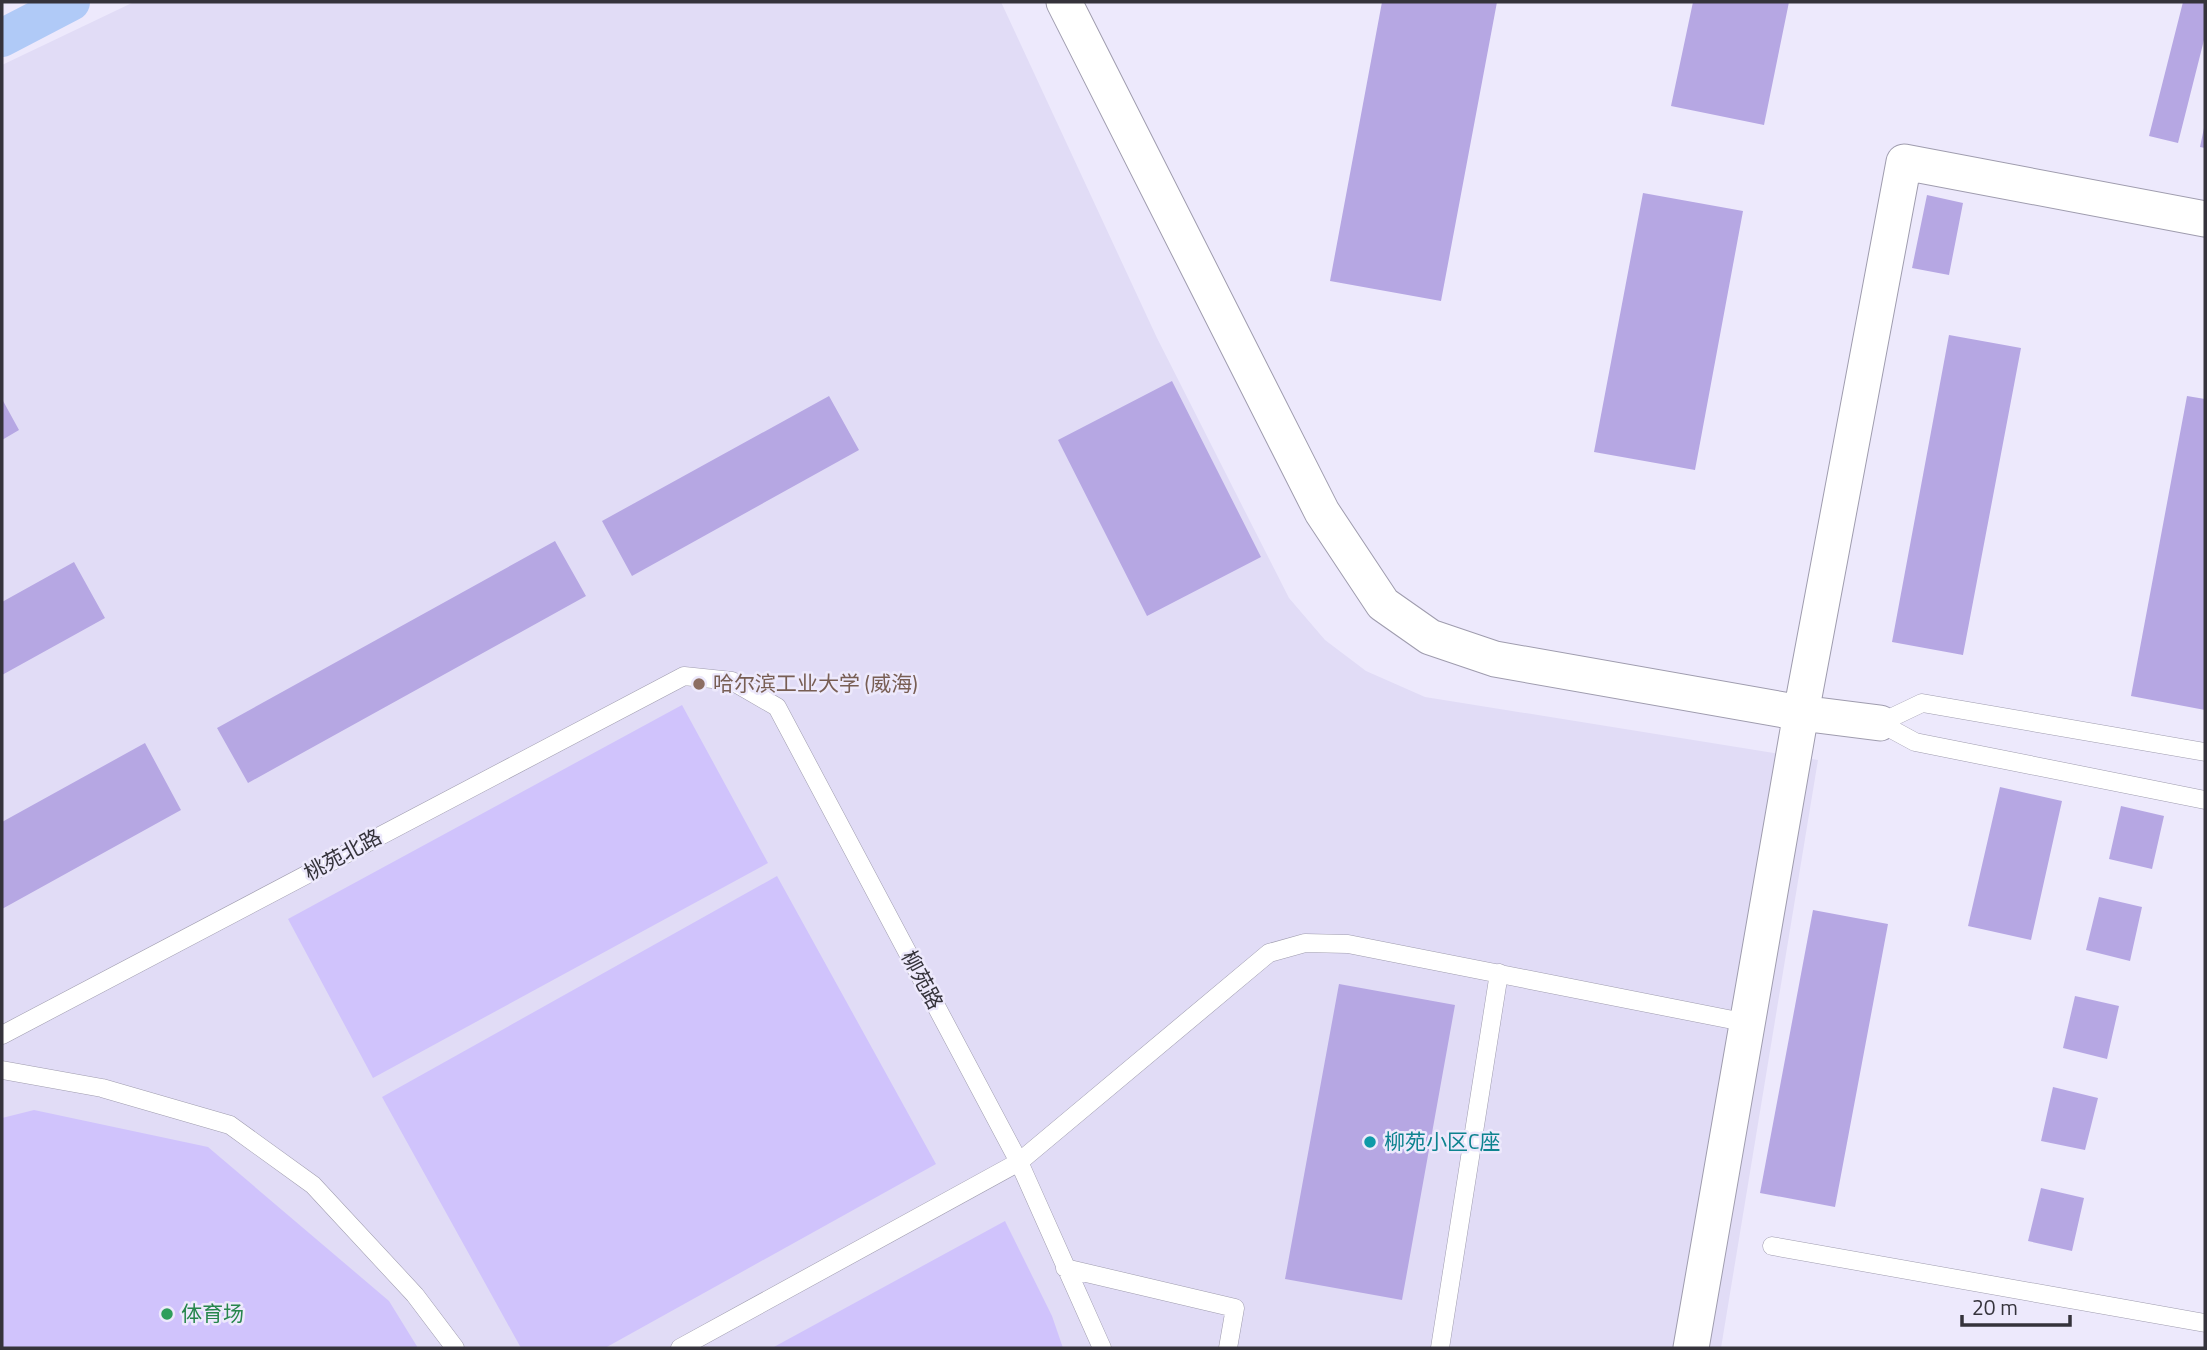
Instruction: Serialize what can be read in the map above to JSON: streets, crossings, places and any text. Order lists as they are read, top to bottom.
{
  "streets": {
    "lane": ["桃苑北路", "柳苑路"]
  },
  "crossings": [
    ["桃苑北路", "柳苑路"]
  ],
  "places": ["哈尔滨工业大学 (威海)", "柳苑小区C座", "体育场"],
  "scale_bar": "20 m"
}
